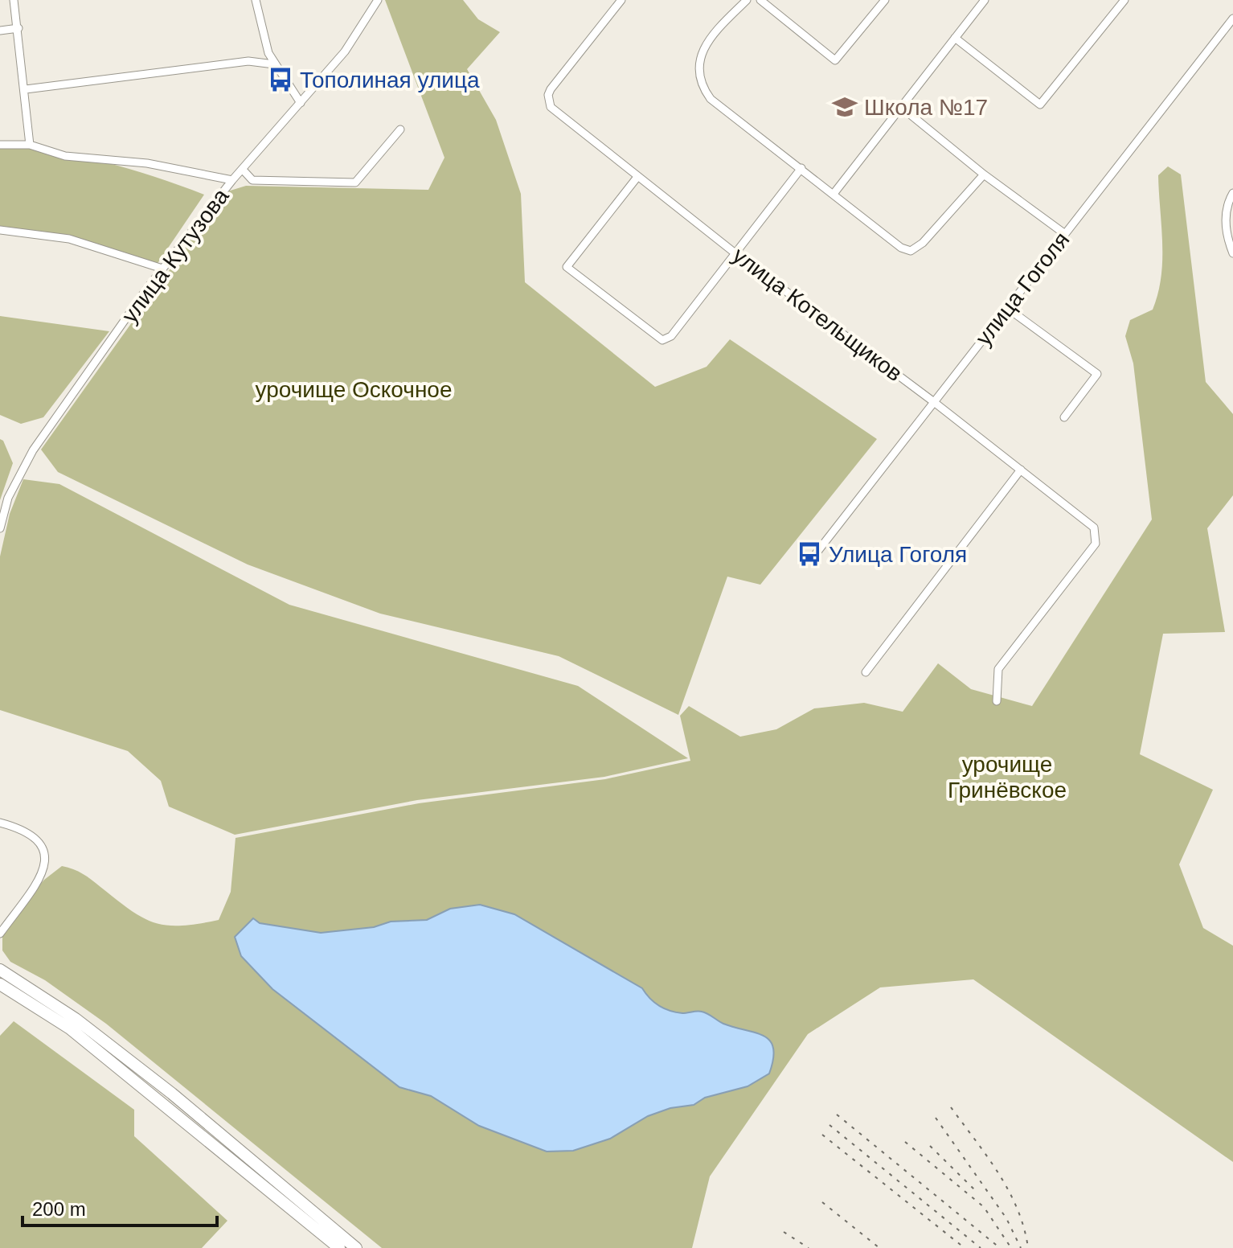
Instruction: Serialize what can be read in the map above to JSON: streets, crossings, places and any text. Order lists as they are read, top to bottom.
{
  "streets": {
    "street": ["улица Кутузова", "улица Гоголя", "улица Котельщиков"]
  },
  "crossings": [
    ["улица Гоголя", "улица Котельщиков"]
  ],
  "parks": ["урочище Оскочное", "урочище Гринёвское"],
  "places": {
    "bus stop": ["Тополиная улица", "Улица Гоголя"],
    "school or university": ["Школа №17"]
  },
  "scale_bar": "200 m"
}
